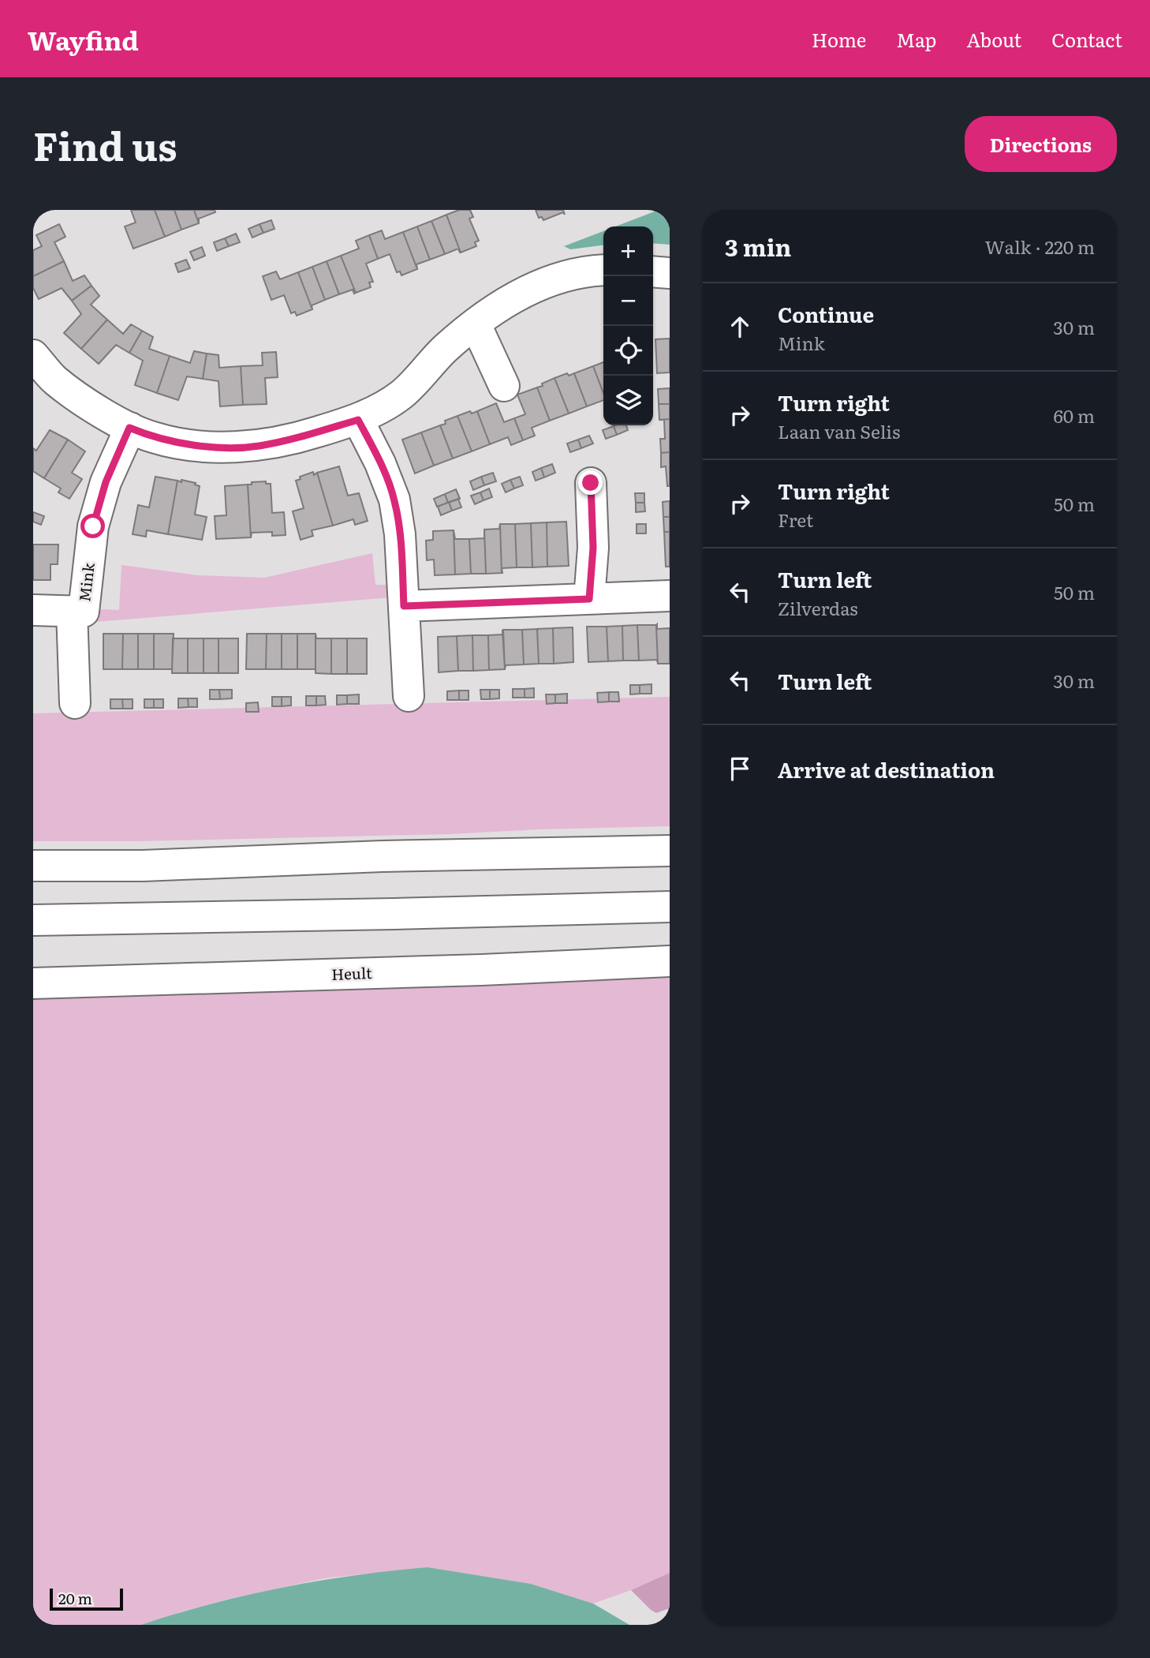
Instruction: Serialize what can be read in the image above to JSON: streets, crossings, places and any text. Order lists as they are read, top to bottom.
{
  "streets": {
    "main road": ["Mink", "Heult"]
  },
  "scale_bar": "20 m",
  "page": {
    "header": "Wayfind",
    "nav": [
      "Home",
      "Map",
      "About",
      "Contact"
    ],
    "title": "Find us",
    "buttons": "Directions",
    "heading": ["3 min", "Walk · 220 m"],
    "map_buttons": ["+", "−"],
    "list": [
      ["Continue", "Mink", "30 m"],
      ["Turn right", "Laan van Selis", "60 m"],
      ["Turn right", "Fret", "50 m"],
      ["Turn left", "Zilverdas", "50 m"],
      ["Turn left", "30 m"],
      "Arrive at destination"
    ],
    "scale": "20 m"
  }
}
